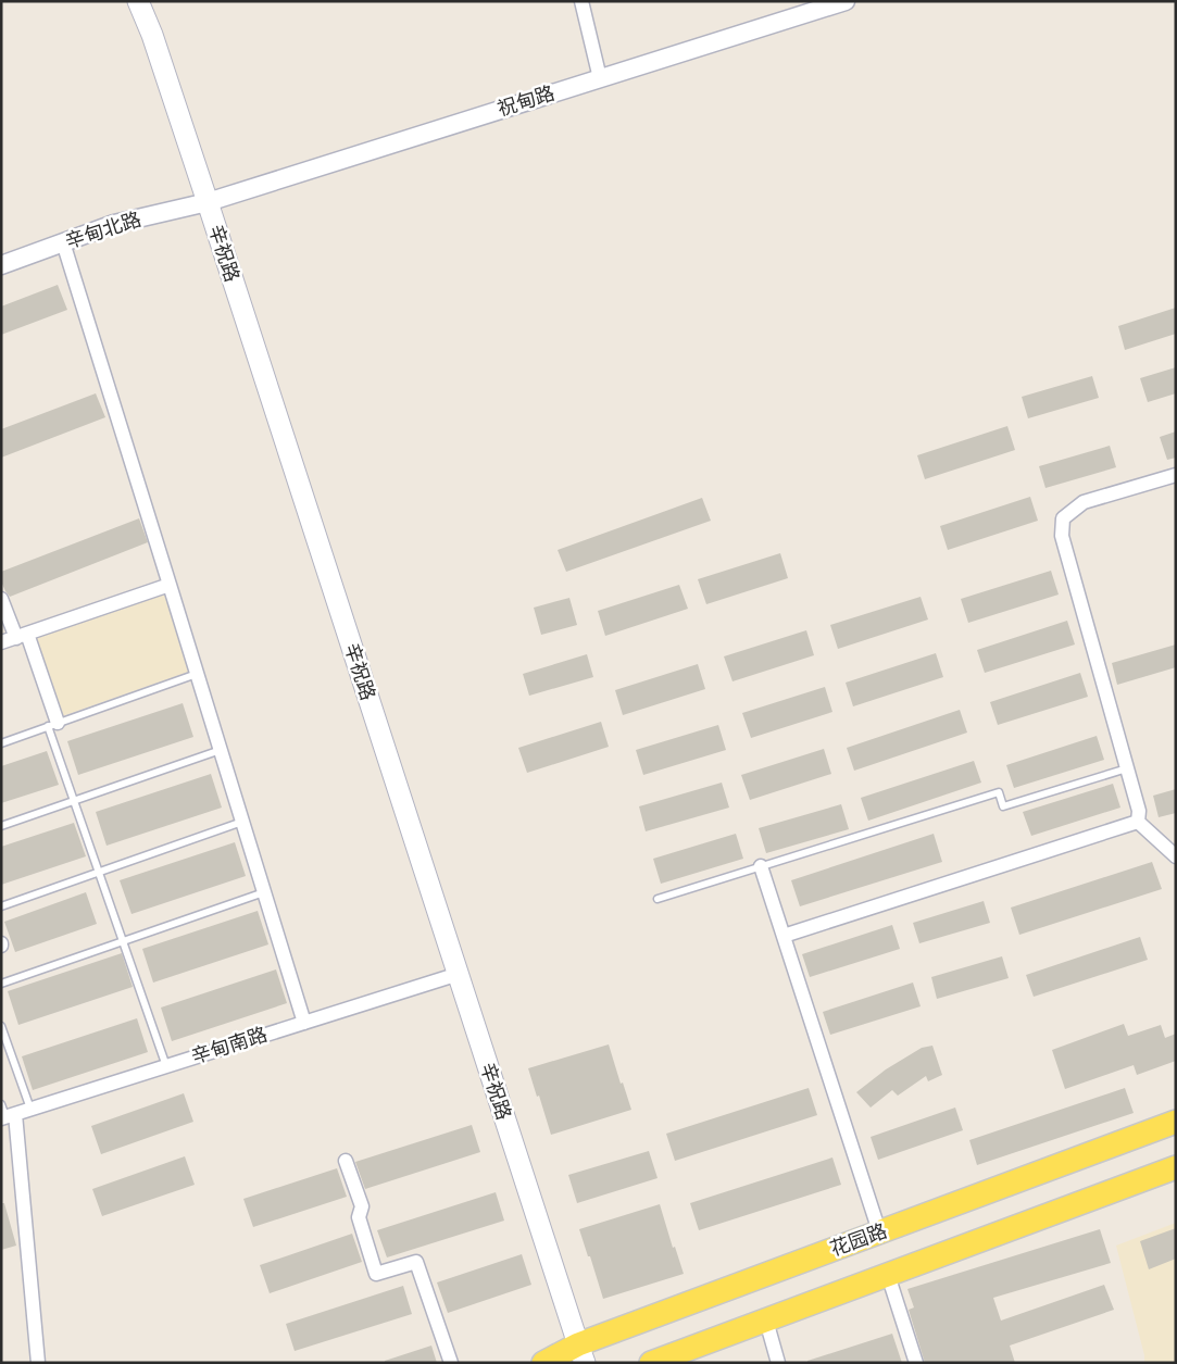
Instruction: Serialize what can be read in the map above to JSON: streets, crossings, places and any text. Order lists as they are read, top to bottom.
{
  "streets": {
    "main road": ["辛祝路", "花园路"],
    "street": ["祝甸路", "辛甸北路", "辛甸南路"]
  },
  "crossings": [
    ["祝甸路", "辛甸北路"],
    ["祝甸路", "辛祝路"],
    ["辛甸北路", "辛祝路"],
    ["辛祝路", "辛甸南路"],
    ["辛祝路", "花园路"]
  ]
}
